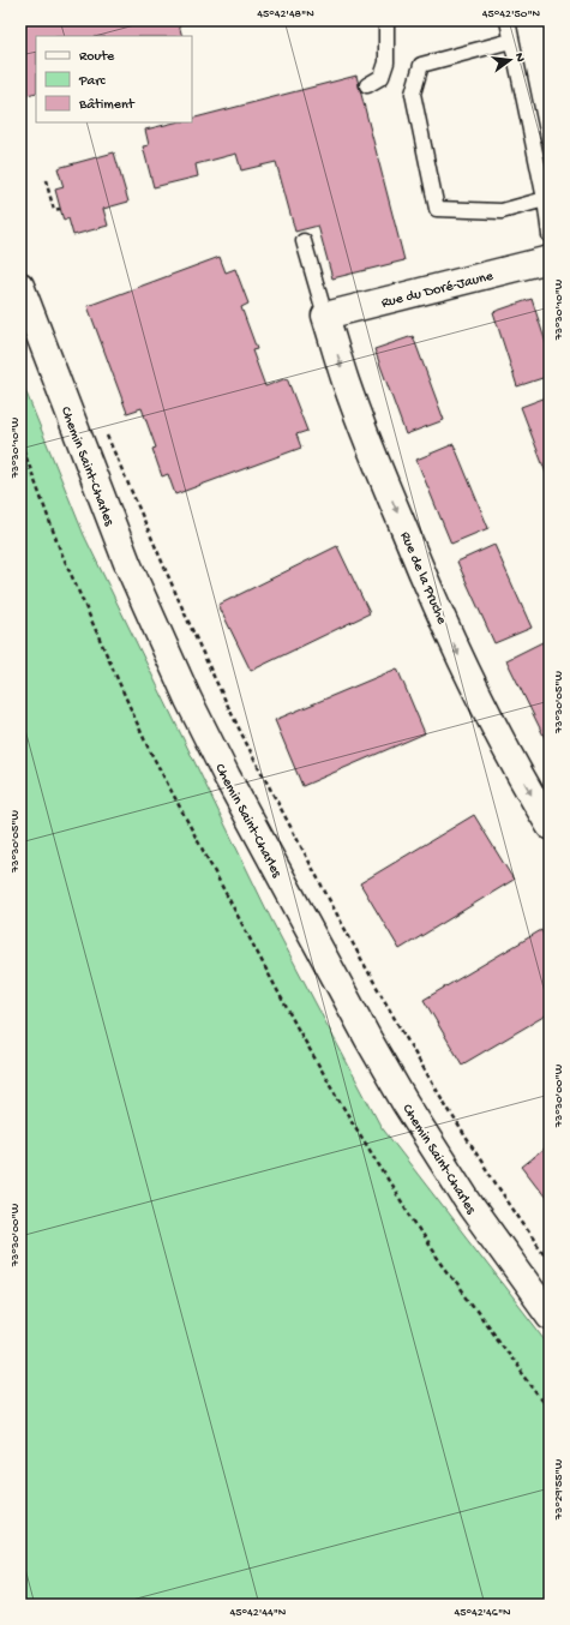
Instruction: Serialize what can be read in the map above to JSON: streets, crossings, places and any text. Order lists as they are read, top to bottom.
{
  "streets": {
    "main road": ["Rue du Doré-Jaune", "Chemin Saint-Charles", "Rue de la Pruche"]
  },
  "crossings": [
    ["Rue du Doré-Jaune", "Rue de la Pruche"]
  ],
  "one_way": ["Rue de la Pruche"],
  "legend": ["Route", "Parc", "Bâtiment"],
  "north": "right",
  "coordinates": [
    "45°42'48\"N",
    "45°42'50\"N",
    "73°30'10\"W",
    "73°30'05\"W",
    "73°30'00\"W",
    "73°29'55\"W",
    "45°42'44\"N",
    "45°42'46\"N"
  ]
}
